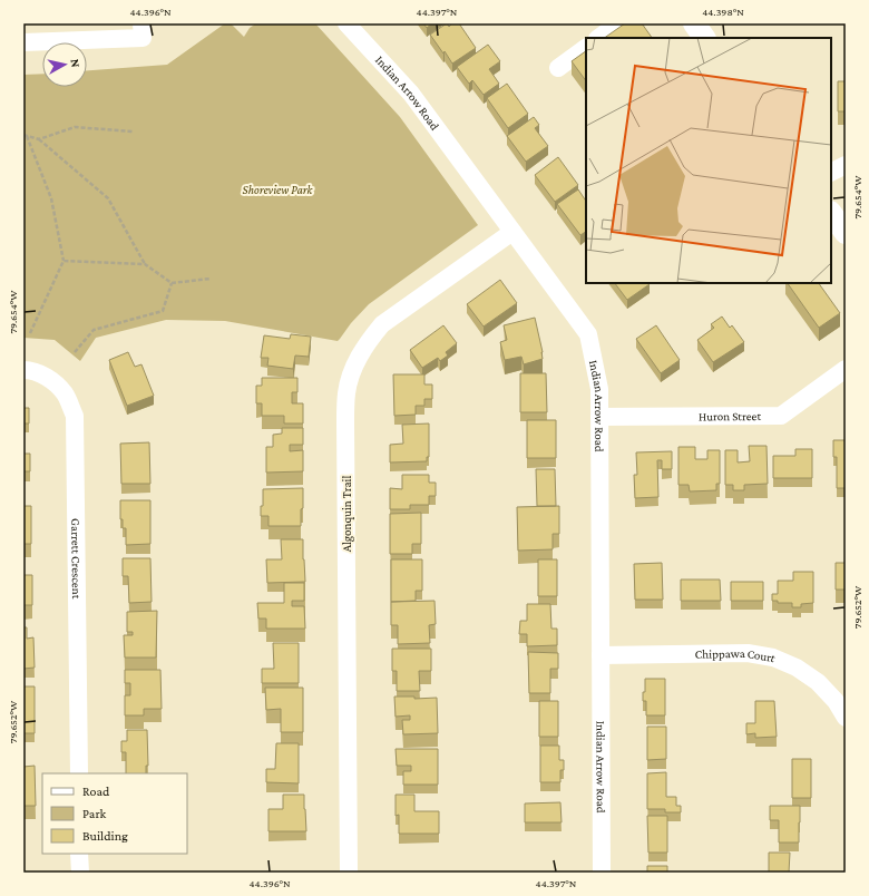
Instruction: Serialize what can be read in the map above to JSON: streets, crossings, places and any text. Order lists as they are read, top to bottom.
{
  "streets": {
    "street": [
      "Indian Arrow Road",
      "Huron Street",
      "Algonquin Trail",
      "Garrett Crescent",
      "Chippawa Court"
    ]
  },
  "crossings": [
    ["Indian Arrow Road", "Huron Street"],
    ["Indian Arrow Road", "Algonquin Trail"],
    ["Indian Arrow Road", "Chippawa Court"]
  ],
  "parks": ["Shoreview Park"],
  "legend": ["Road", "Park", "Building"],
  "north": "right",
  "coordinates": [
    "44.396°N",
    "44.397°N",
    "44.398°N",
    "79.654°W",
    "79.652°W"
  ]
}
